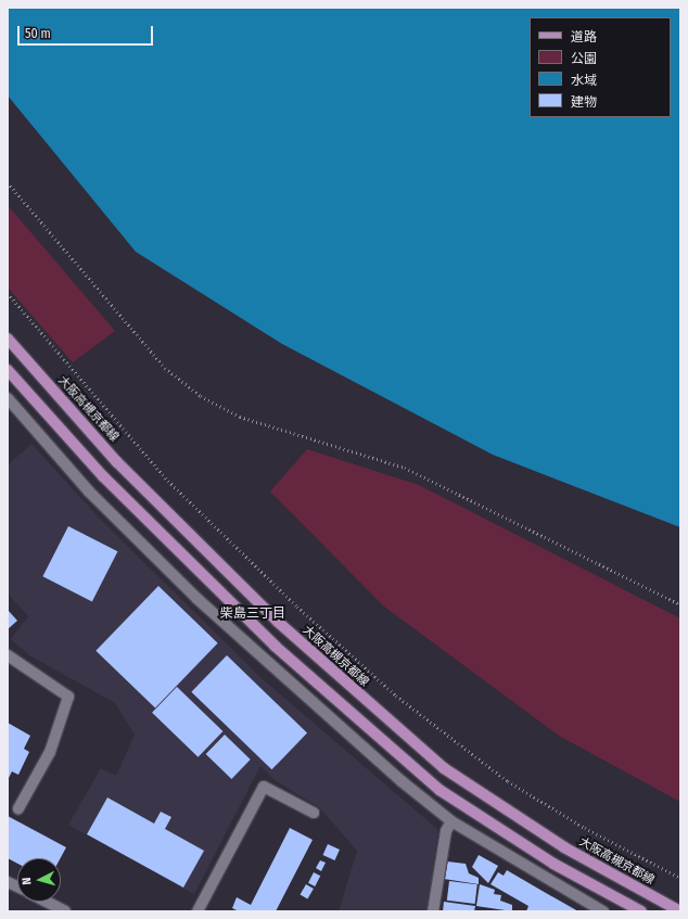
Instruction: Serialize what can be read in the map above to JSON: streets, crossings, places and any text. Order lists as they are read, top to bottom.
{
  "streets": {
    "main road": ["大阪高槻京都線"]
  },
  "districts": ["柴島三丁目"],
  "legend": [
    "道路",
    "公園",
    "水域",
    "建物"
  ],
  "scale_bar": "50 m",
  "north": "left"
}
